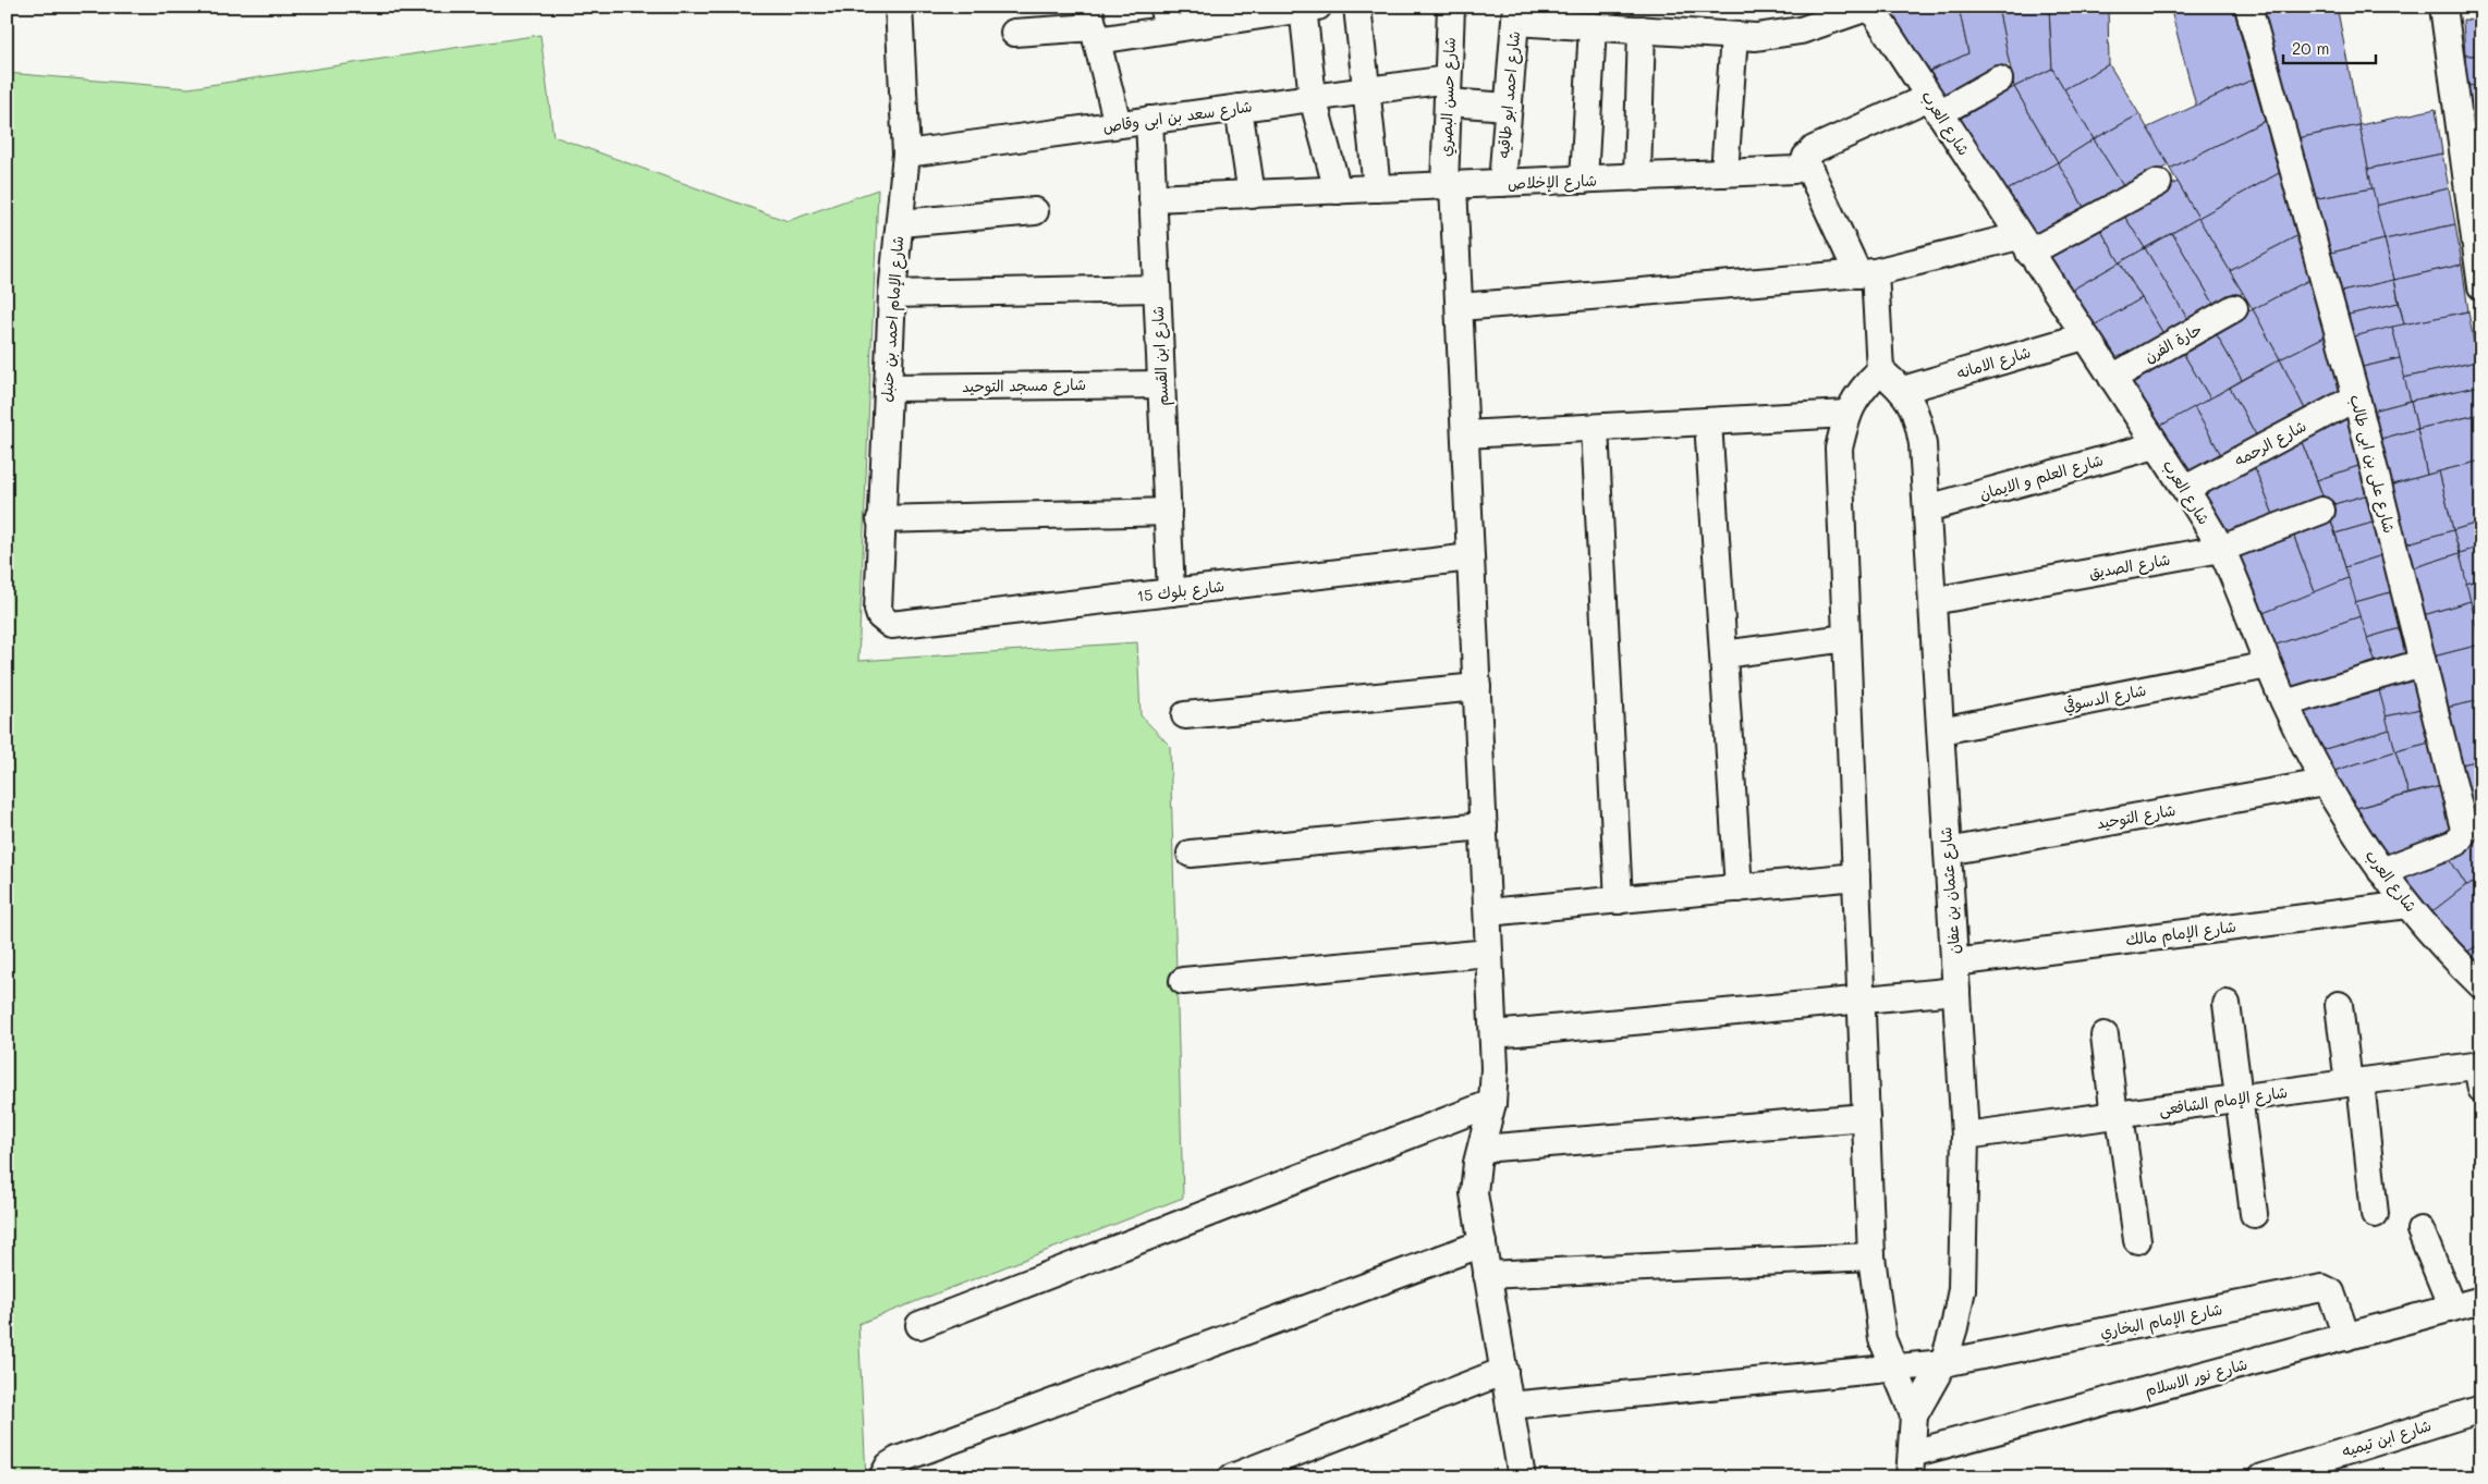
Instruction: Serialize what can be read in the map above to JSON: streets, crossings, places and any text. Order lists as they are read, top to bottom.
{
  "streets": {
    "street": [
      "شارع احمد ابو طاقيه",
      "شارع حسن البصري",
      "شارع سعد بن ابى وقاص",
      "شارع العرب",
      "شارع الإخلاص",
      "شارع الإمام احمد بن حنبل",
      "حارة الفرن",
      "شارع ابن القسم",
      "شارع الامانه",
      "شارع مسجد التوحيد",
      "شارع الرحمه",
      "شارع على بن ابى طالب",
      "شارع العلم و الايمان",
      "شارع الصديق",
      "شارع بلوك 15",
      "شارع الدسوقي",
      "شارع التوحيد",
      "شارع عثمان بن عفان",
      "شارع الإمام مالك",
      "شارع الإمام الشافعى",
      "شارع الإمام البخاري",
      "شارع نور الاسلام",
      "شارع ابن تيميه"
    ]
  },
  "crossings": [
    ["شارع احمد ابو طاقيه", "شارع سعد بن ابى وقاص"],
    ["شارع احمد ابو طاقيه", "شارع الإخلاص"],
    ["شارع حسن البصري", "شارع سعد بن ابى وقاص"],
    ["شارع حسن البصري", "شارع الإخلاص"],
    ["شارع حسن البصري", "شارع بلوك 15"],
    ["شارع حسن البصري", "شارع الإمام البخاري"],
    ["شارع سعد بن ابى وقاص", "شارع الإمام احمد بن حنبل"],
    ["شارع سعد بن ابى وقاص", "شارع ابن القسم"],
    ["شارع العرب", "شارع الإخلاص"],
    ["شارع العرب", "حارة الفرن"],
    ["شارع العرب", "شارع الامانه"],
    ["شارع العرب", "شارع الرحمه"],
    ["شارع العرب", "شارع على بن ابى طالب"],
    ["شارع العرب", "شارع العلم و الايمان"],
    ["شارع العرب", "شارع الصديق"],
    ["شارع العرب", "شارع الدسوقي"],
    ["شارع العرب", "شارع التوحيد"],
    ["شارع العرب", "شارع الإمام مالك"],
    ["شارع الإخلاص", "شارع ابن القسم"],
    ["شارع الإمام احمد بن حنبل", "شارع مسجد التوحيد"],
    ["شارع الإمام احمد بن حنبل", "شارع بلوك 15"],
    ["شارع ابن القسم", "شارع مسجد التوحيد"],
    ["شارع ابن القسم", "شارع بلوك 15"],
    ["شارع الامانه", "شارع عثمان بن عفان"],
    ["شارع الرحمه", "شارع على بن ابى طالب"],
    ["شارع العلم و الايمان", "شارع عثمان بن عفان"],
    ["شارع الصديق", "شارع عثمان بن عفان"],
    ["شارع الدسوقي", "شارع عثمان بن عفان"],
    ["شارع التوحيد", "شارع عثمان بن عفان"],
    ["شارع عثمان بن عفان", "شارع الإمام مالك"],
    ["شارع عثمان بن عفان", "شارع الإمام الشافعى"],
    ["شارع عثمان بن عفان", "شارع الإمام البخاري"],
    ["شارع عثمان بن عفان", "شارع نور الاسلام"],
    ["شارع الإمام البخاري", "شارع نور الاسلام"]
  ],
  "scale_bar": "20 m"
}
